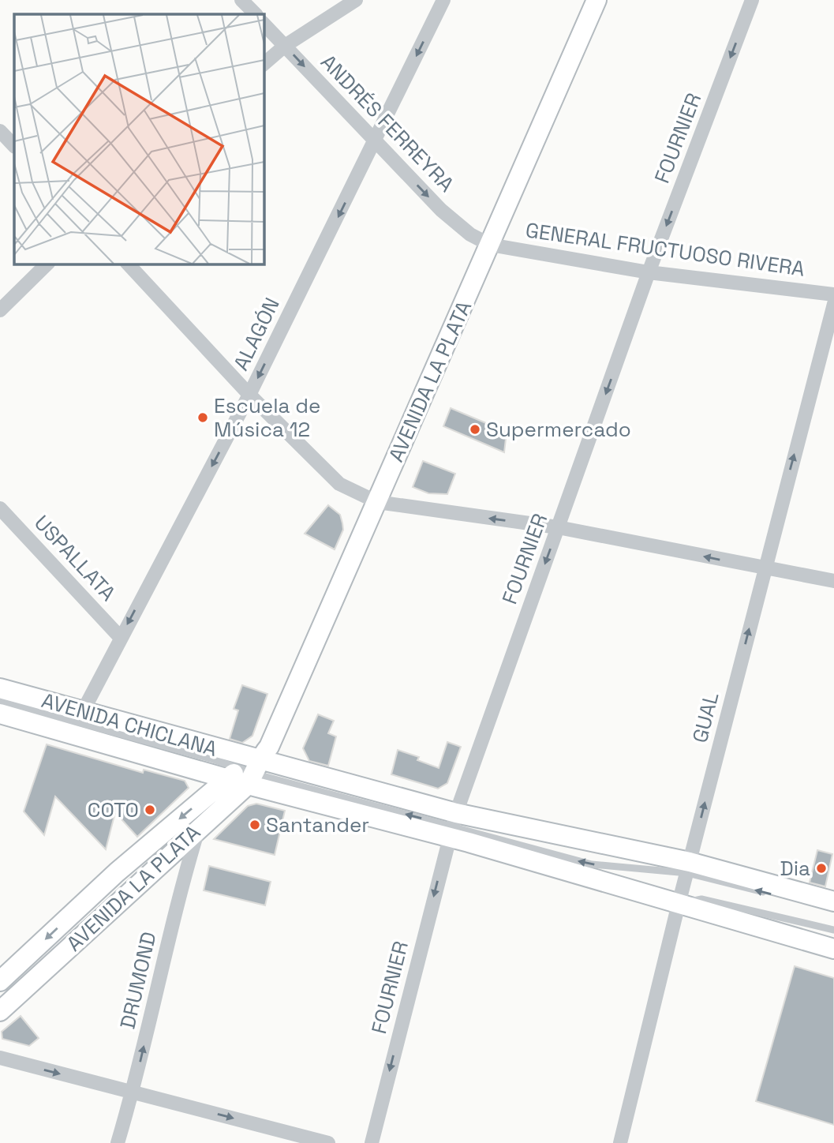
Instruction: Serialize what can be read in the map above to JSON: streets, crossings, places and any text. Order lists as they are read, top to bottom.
{
  "streets": {
    "main road": ["AVENIDA LA PLATA", "AVENIDA CHICLANA"],
    "street": [
      "ANDRÉS FERREYRA",
      "FOURNIER",
      "GENERAL FRUCTUOSO RIVERA",
      "ALAGÓN",
      "USPALLATA",
      "GUAL",
      "DRUMOND"
    ]
  },
  "crossings": [
    ["ANDRÉS FERREYRA", "GENERAL FRUCTUOSO RIVERA"],
    ["ANDRÉS FERREYRA", "ALAGÓN"],
    ["ANDRÉS FERREYRA", "AVENIDA LA PLATA"],
    ["FOURNIER", "GENERAL FRUCTUOSO RIVERA"],
    ["GENERAL FRUCTUOSO RIVERA", "AVENIDA LA PLATA"],
    ["ALAGÓN", "USPALLATA"],
    ["ALAGÓN", "AVENIDA CHICLANA"],
    ["AVENIDA LA PLATA", "AVENIDA CHICLANA"],
    ["AVENIDA LA PLATA", "DRUMOND"]
  ],
  "one_way": [
    "ANDRÉS FERREYRA",
    "FOURNIER",
    "ALAGÓN",
    "GUAL",
    "DRUMOND"
  ],
  "places": [
    "Escuela de Música 12",
    "Supermercado",
    "COTO",
    "Santander",
    "Dia"
  ]
}
